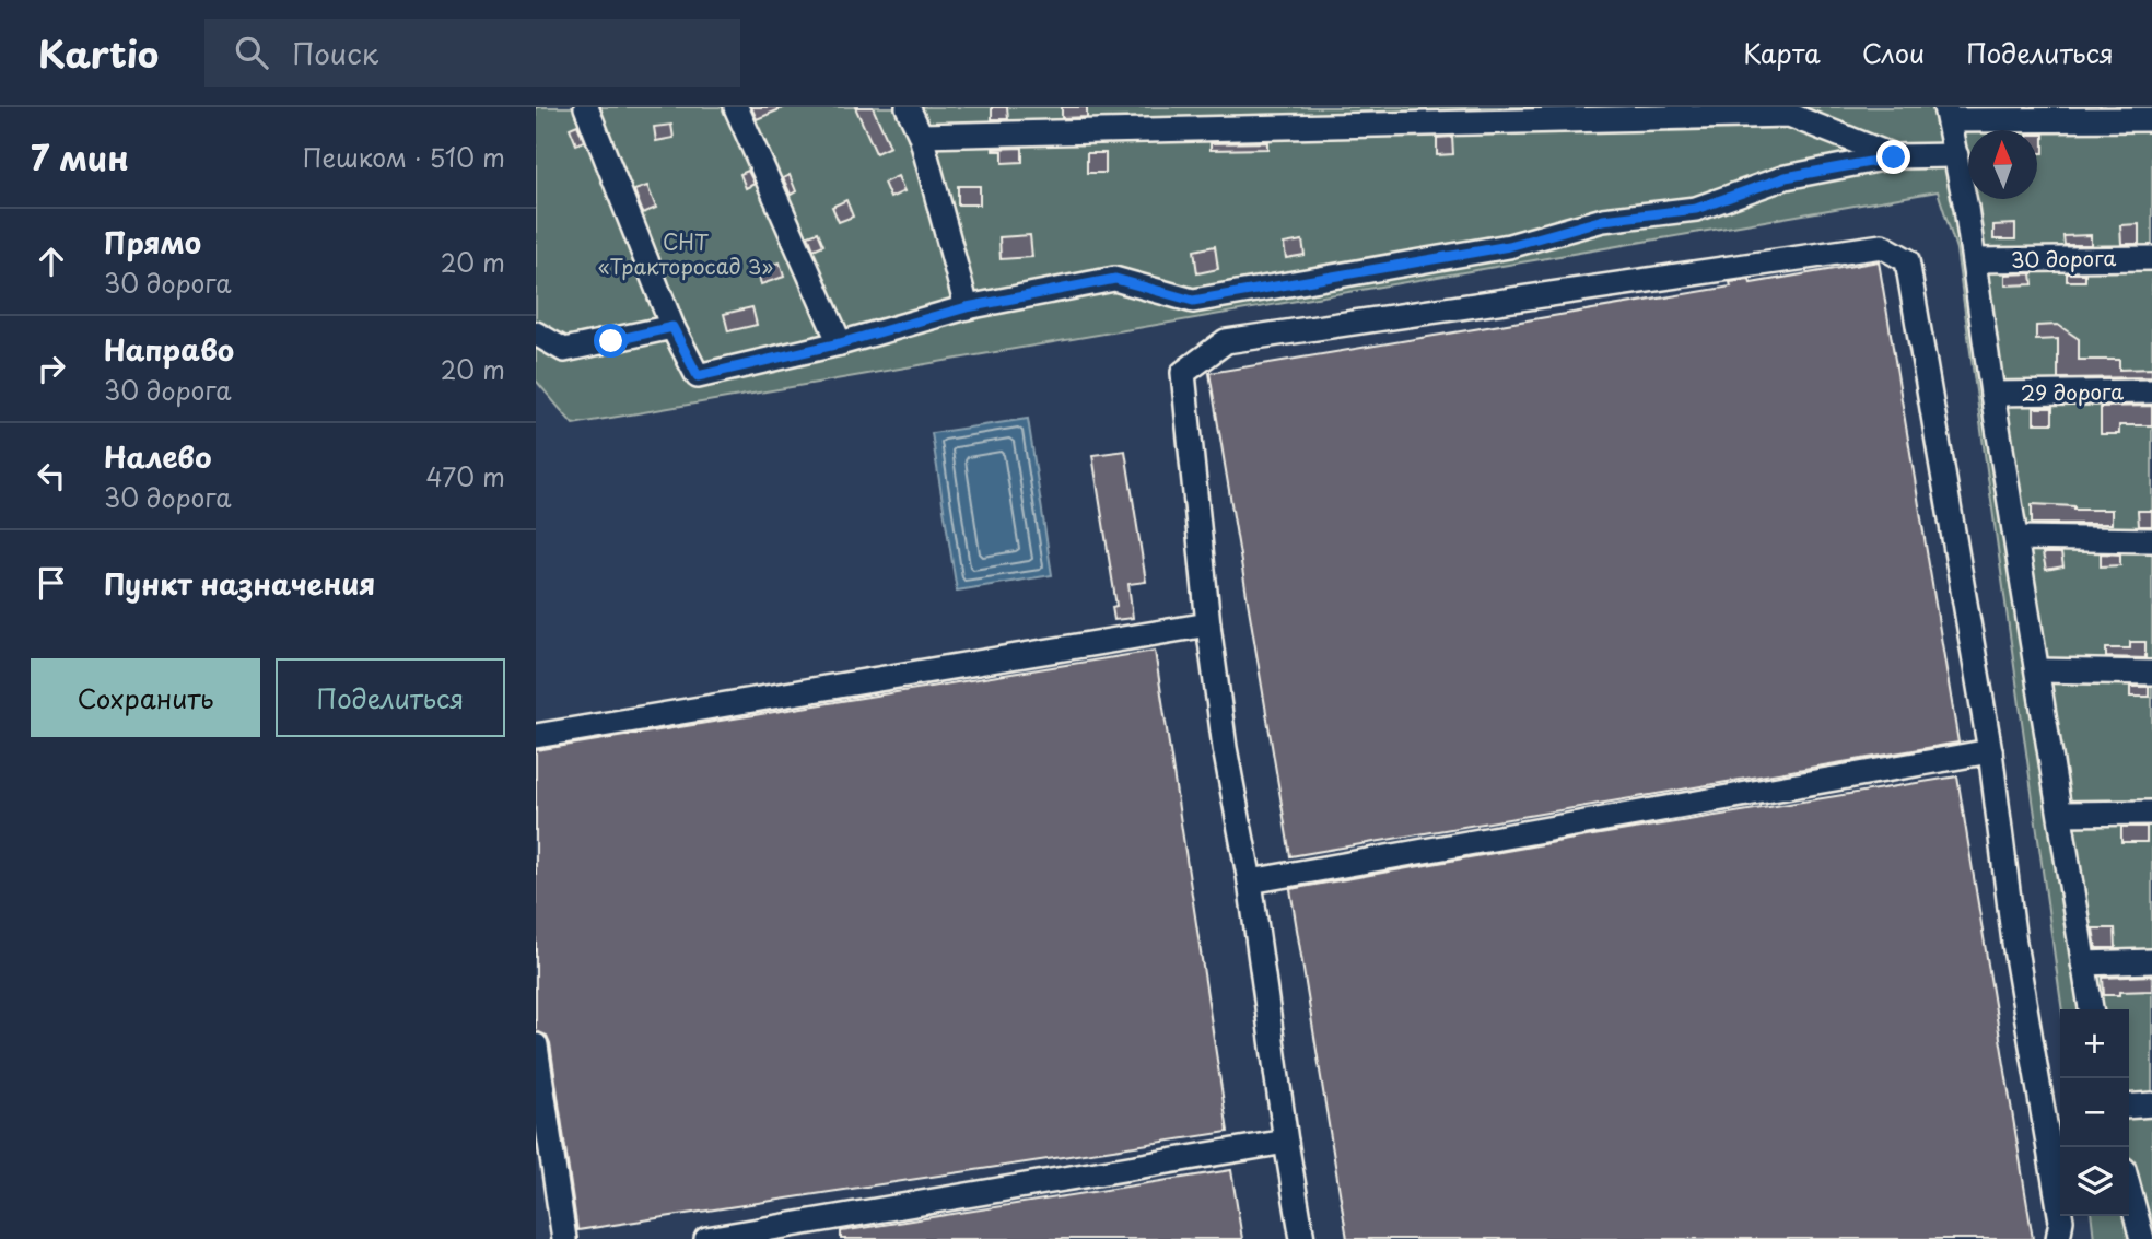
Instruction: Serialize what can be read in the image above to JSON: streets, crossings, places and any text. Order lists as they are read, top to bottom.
{
  "streets": {
    "street": ["30 дорога", "29 дорога"]
  },
  "parks": ["СНТ «Тракторосад 3»"],
  "north": "top",
  "page": {
    "header": "Kartio",
    "search": "Поиск",
    "nav": ["Карта", "Слои", "Поделиться"],
    "heading": ["7 мин", "Пешком · 510 m"],
    "list": [
      ["Прямо", "30 дорога", "20 m"],
      ["Направо", "30 дорога", "20 m"],
      ["Налево", "30 дорога", "470 m"],
      "Пункт назначения"
    ],
    "buttons": ["Сохранить", "Поделиться"],
    "map_buttons": ["+", "−"]
  }
}
